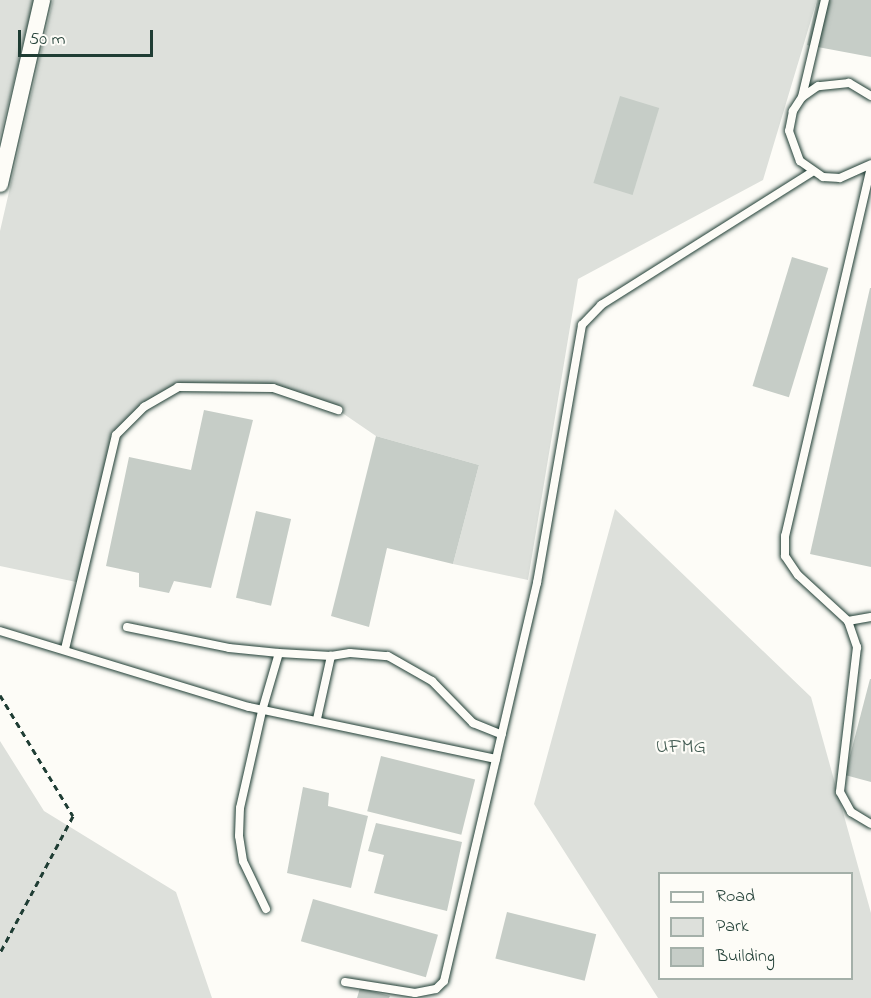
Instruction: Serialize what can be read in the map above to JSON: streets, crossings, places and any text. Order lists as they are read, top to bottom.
{
  "parks": ["UFMG"],
  "legend": ["Road", "Park", "Building"],
  "scale_bar": "50 m"
}
